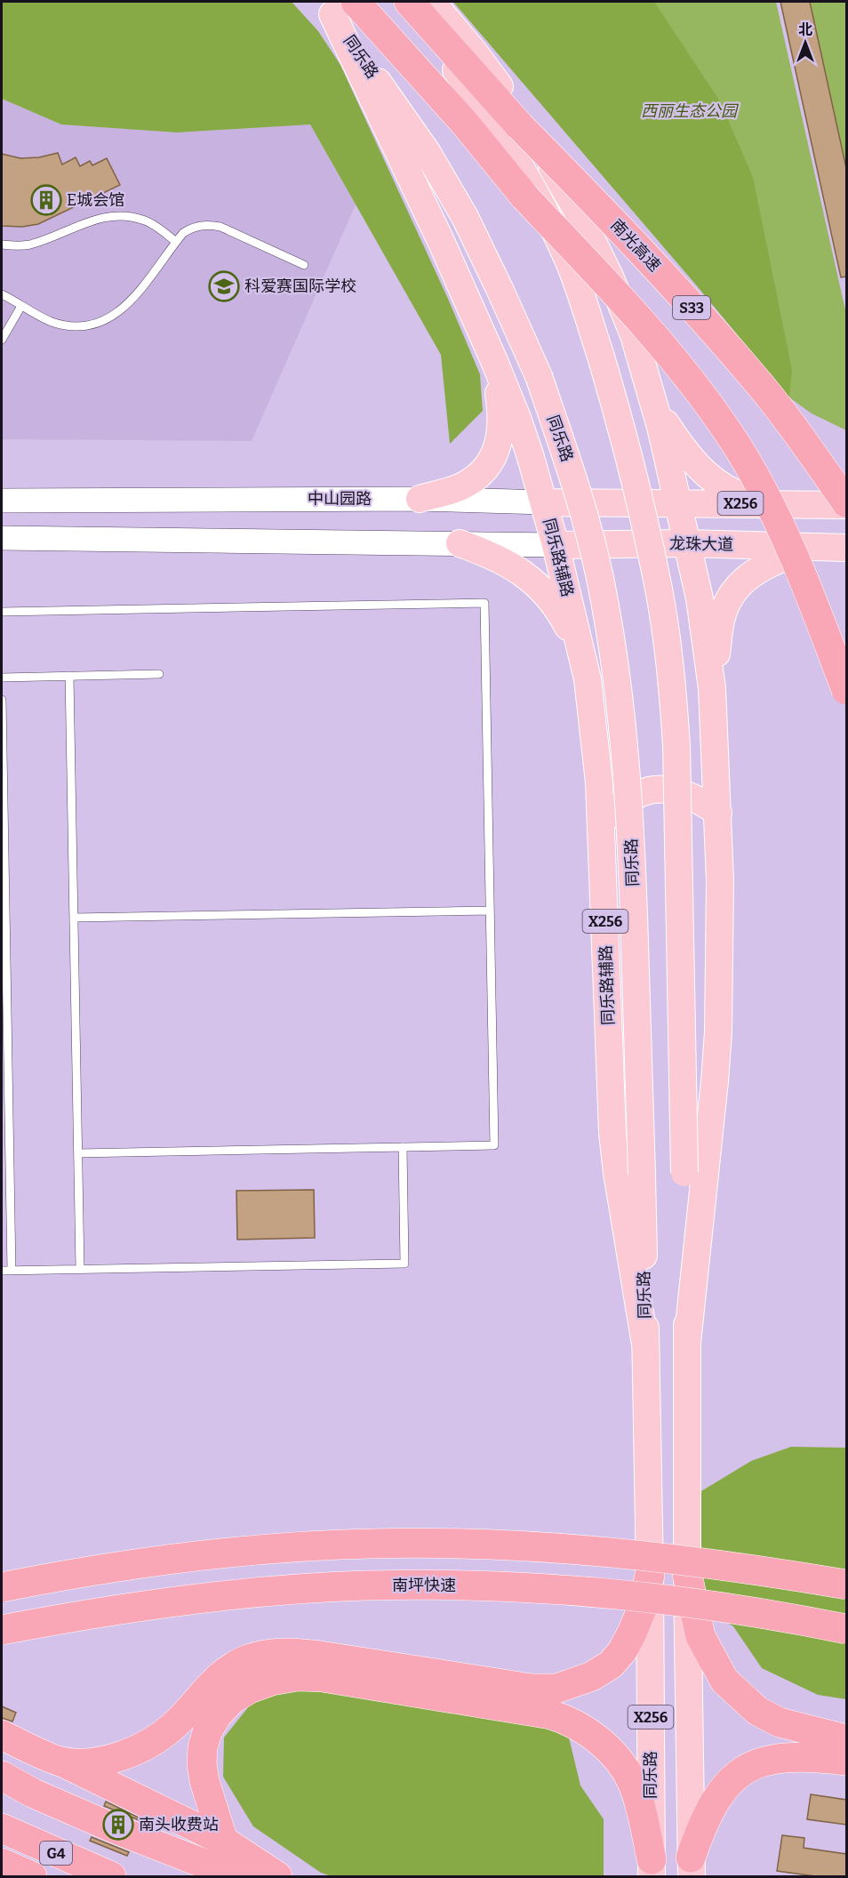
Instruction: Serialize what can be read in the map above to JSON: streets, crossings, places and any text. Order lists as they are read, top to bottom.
{
  "streets": {
    "highway": [
      "南光高速",
      "S33",
      "南坪快速",
      "G4"
    ],
    "main road": [
      "同乐路",
      "中山园路",
      "X256",
      "龙珠大道",
      "同乐路辅路"
    ]
  },
  "crossings": [
    ["同乐路", "同乐路辅路"],
    ["南光高速", "X256"],
    ["中山园路", "X256"],
    ["中山园路", "同乐路辅路"],
    ["X256", "龙珠大道"],
    ["龙珠大道", "同乐路辅路"]
  ],
  "parks": ["西丽生态公园"],
  "places": {
    "building": ["E城会馆", "南头收费站"],
    "school or university": ["科爱赛国际学校"]
  },
  "north": "top"
}
